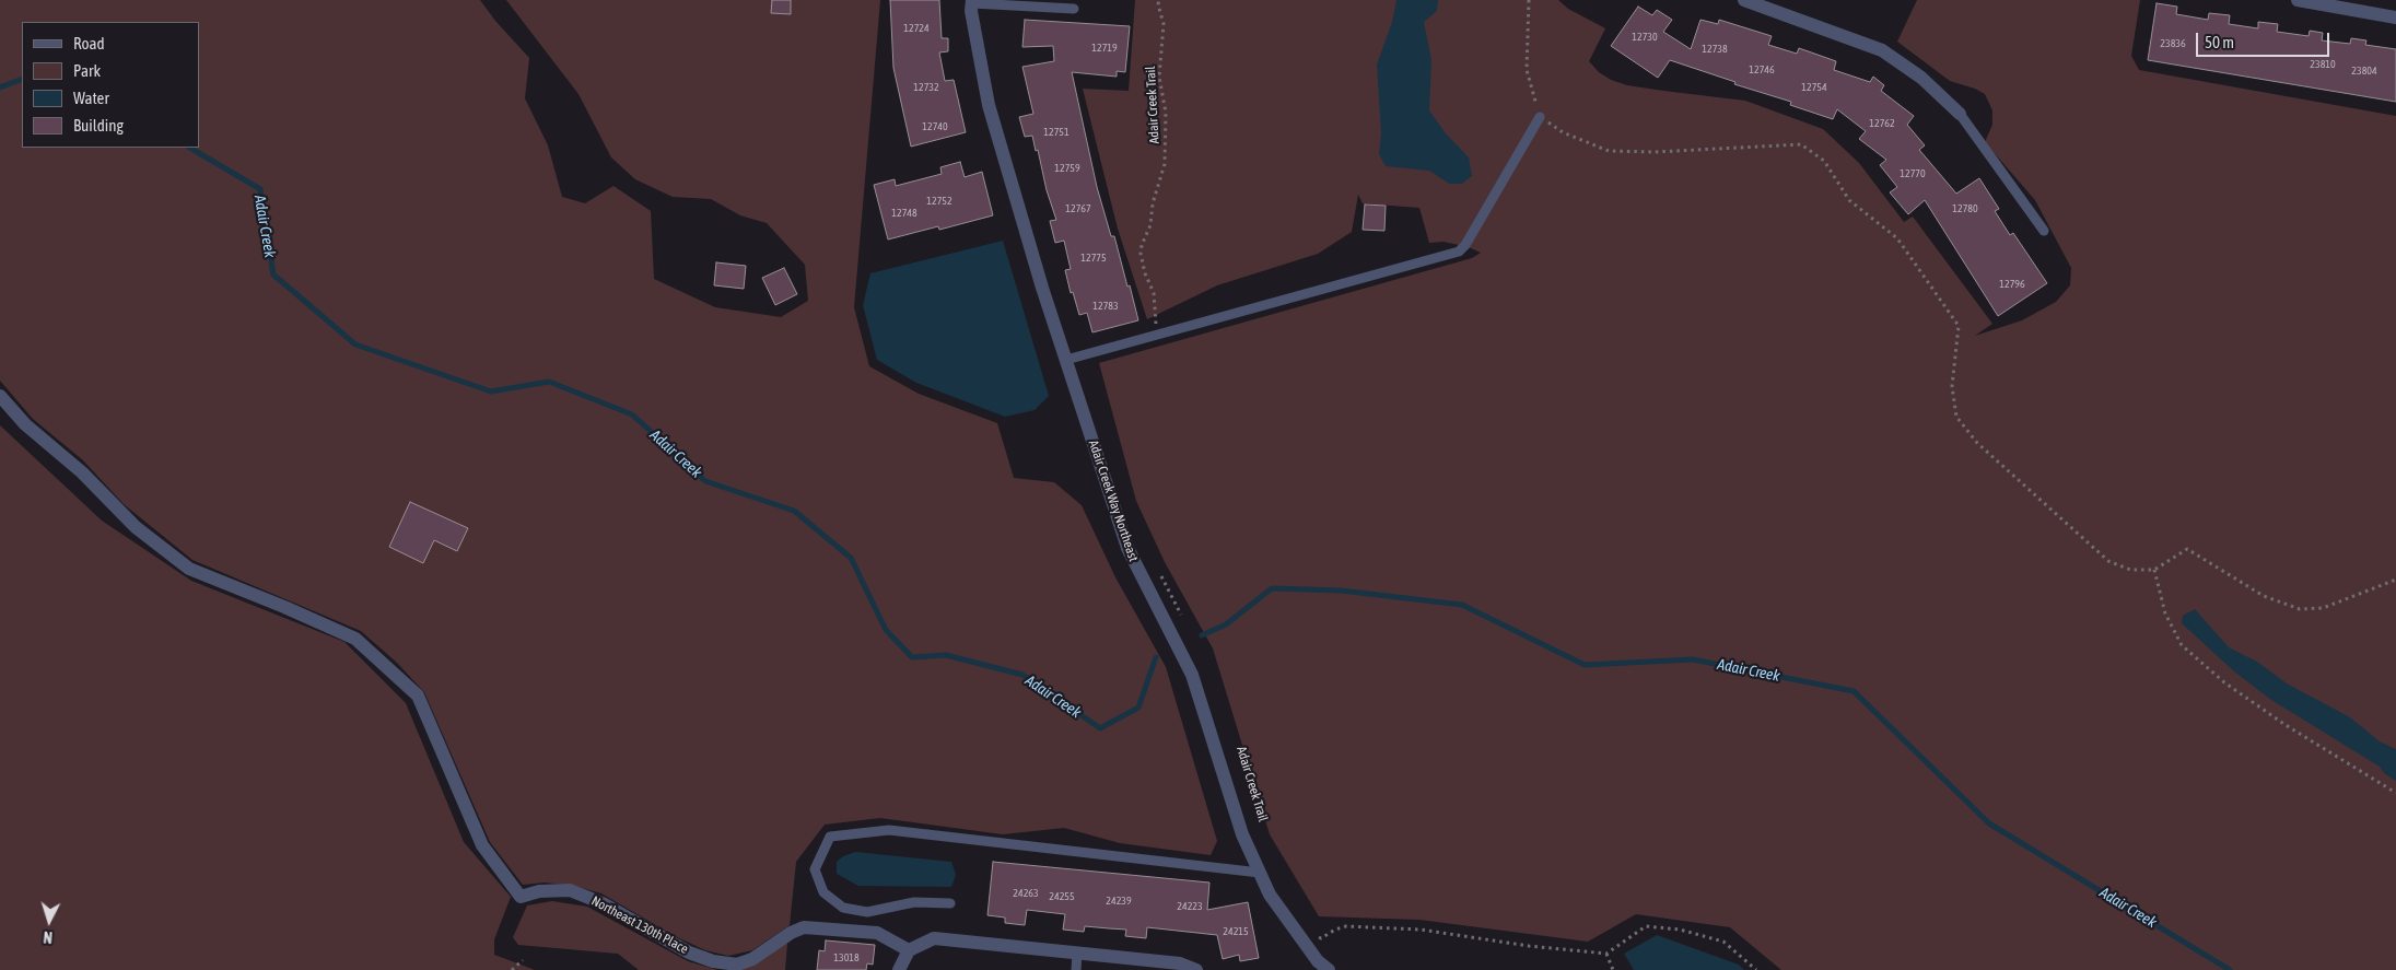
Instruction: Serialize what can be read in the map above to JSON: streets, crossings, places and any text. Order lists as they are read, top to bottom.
{
  "streets": {
    "street": ["Adair Creek Way Northeast", "Northeast 130th Place"],
    "path": ["Adair Creek Trail"]
  },
  "water": ["Adair Creek"],
  "house_numbers": [
    "12724",
    "12730",
    "23836",
    "12719",
    "12738",
    "23810",
    "12746",
    "23804",
    "12732",
    "12754",
    "12762",
    "12740",
    "12751",
    "12759",
    "12770",
    "12752",
    "12767",
    "12780",
    "12748",
    "12775",
    "12796",
    "12783",
    "24263",
    "24255",
    "24239",
    "24223",
    "24215",
    "13018"
  ],
  "legend": [
    "Road",
    "Park",
    "Water",
    "Building"
  ],
  "scale_bar": "50 m",
  "north": "bottom"
}
